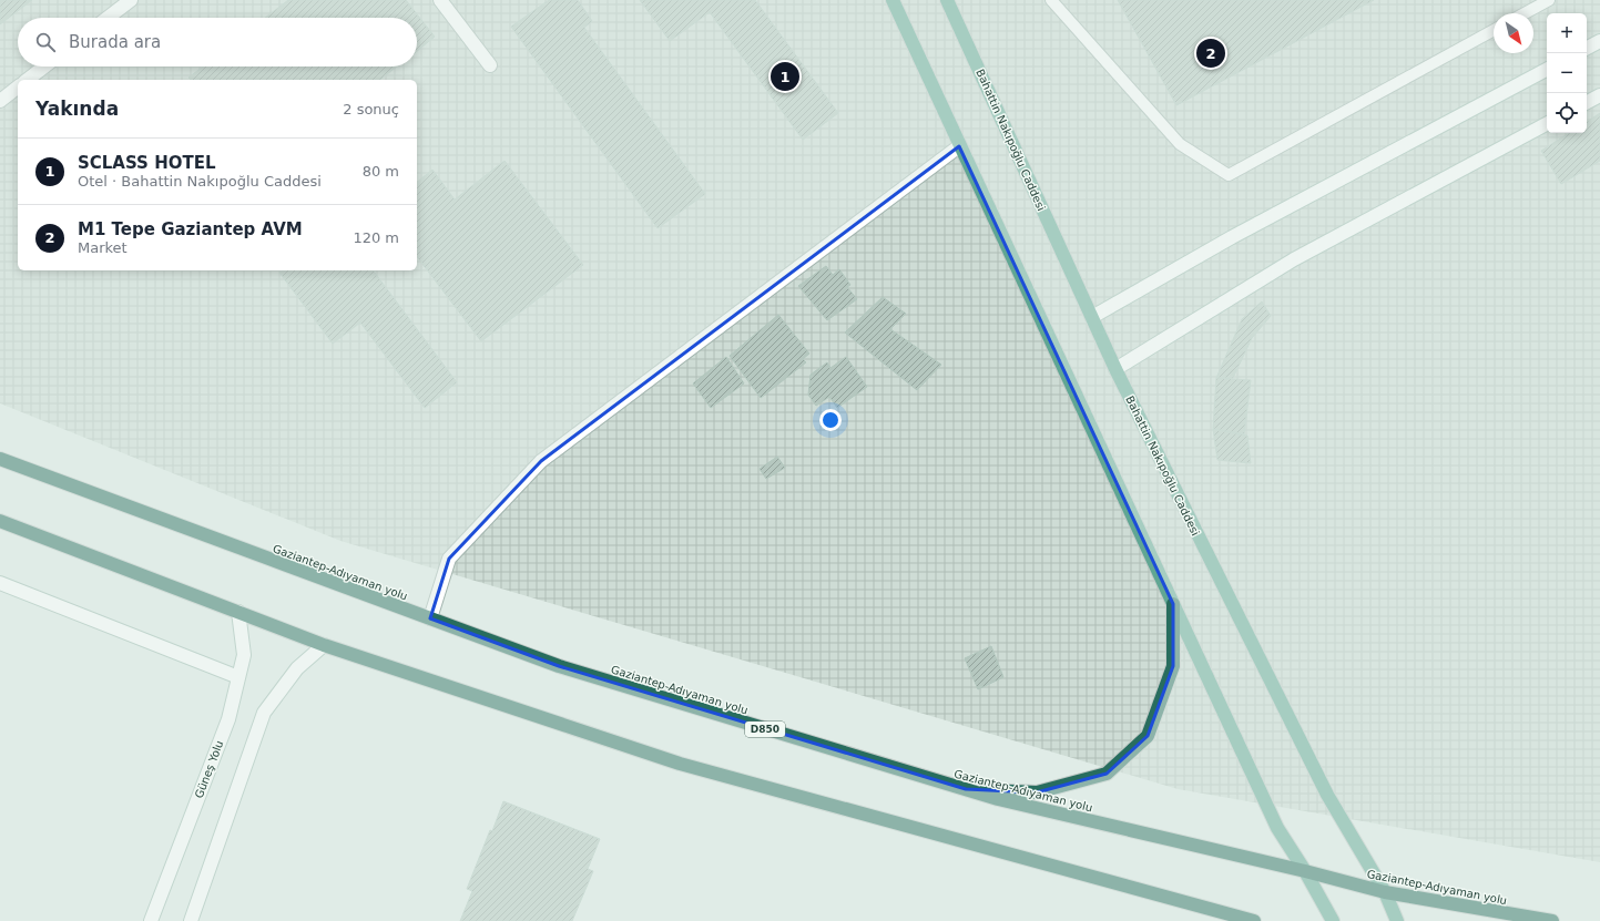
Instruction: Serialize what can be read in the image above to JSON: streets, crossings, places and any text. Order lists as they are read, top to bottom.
{
  "streets": {
    "highway": ["Gaziantep-Adıyaman yolu", "D850"],
    "main road": ["Bahattin Nakıpoğlu Caddesi"],
    "street": ["Güneş Yolu"]
  },
  "crossings": [
    ["Bahattin Nakıpoğlu Caddesi", "Gaziantep-Adıyaman yolu"]
  ],
  "north": "bottom right",
  "page": {
    "map_buttons": ["+", "−"],
    "search": "Burada ara",
    "pins": ["2", "1"],
    "heading": ["Yakında", "2 sonuç"],
    "list": [
      {
        "mark": "1",
        "name": "SCLASS HOTEL",
        "note": "Otel · Bahattin Nakıpoğlu Caddesi",
        "value": "80 m"
      },
      {
        "mark": "2",
        "name": "M1 Tepe Gaziantep AVM",
        "note": "Market",
        "value": "120 m"
      }
    ]
  }
}
